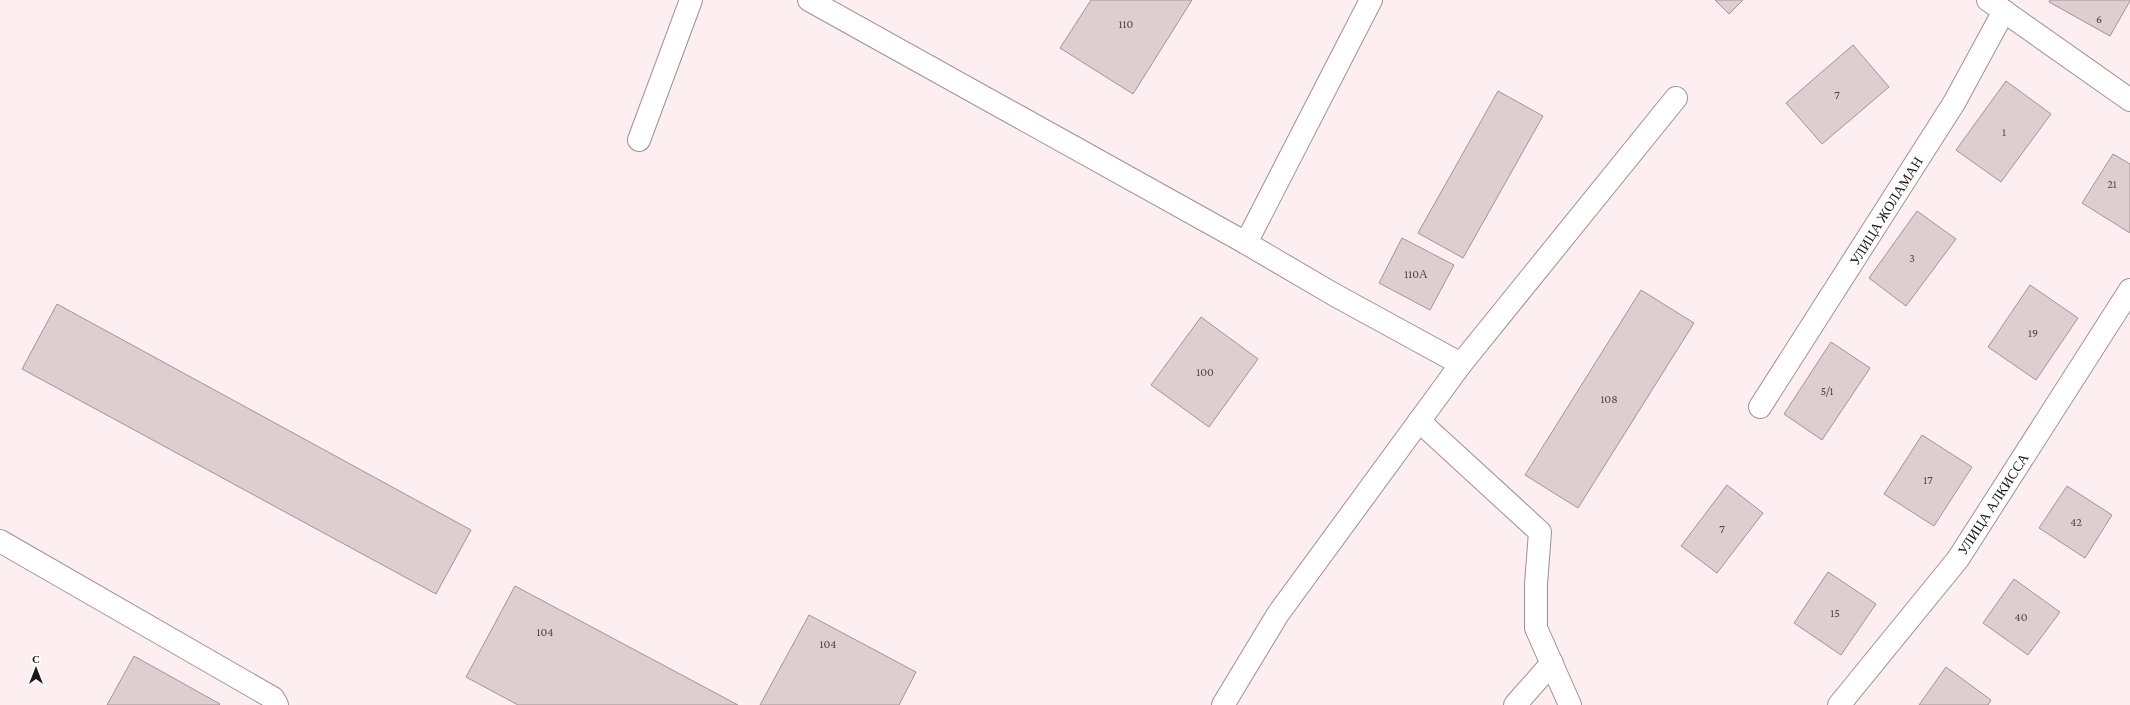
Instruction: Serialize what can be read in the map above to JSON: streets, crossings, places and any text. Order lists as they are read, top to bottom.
{
  "streets": {
    "street": ["УЛИЦА ЖОЛАМАН", "УЛИЦА АЛКИССА"]
  },
  "house_numbers": [
    "6",
    "110",
    "7",
    "1",
    "21",
    "3",
    "110А",
    "19",
    "100",
    "5/1",
    "108",
    "17",
    "42",
    "7",
    "15",
    "40",
    "104",
    "104"
  ],
  "north": "top"
}
